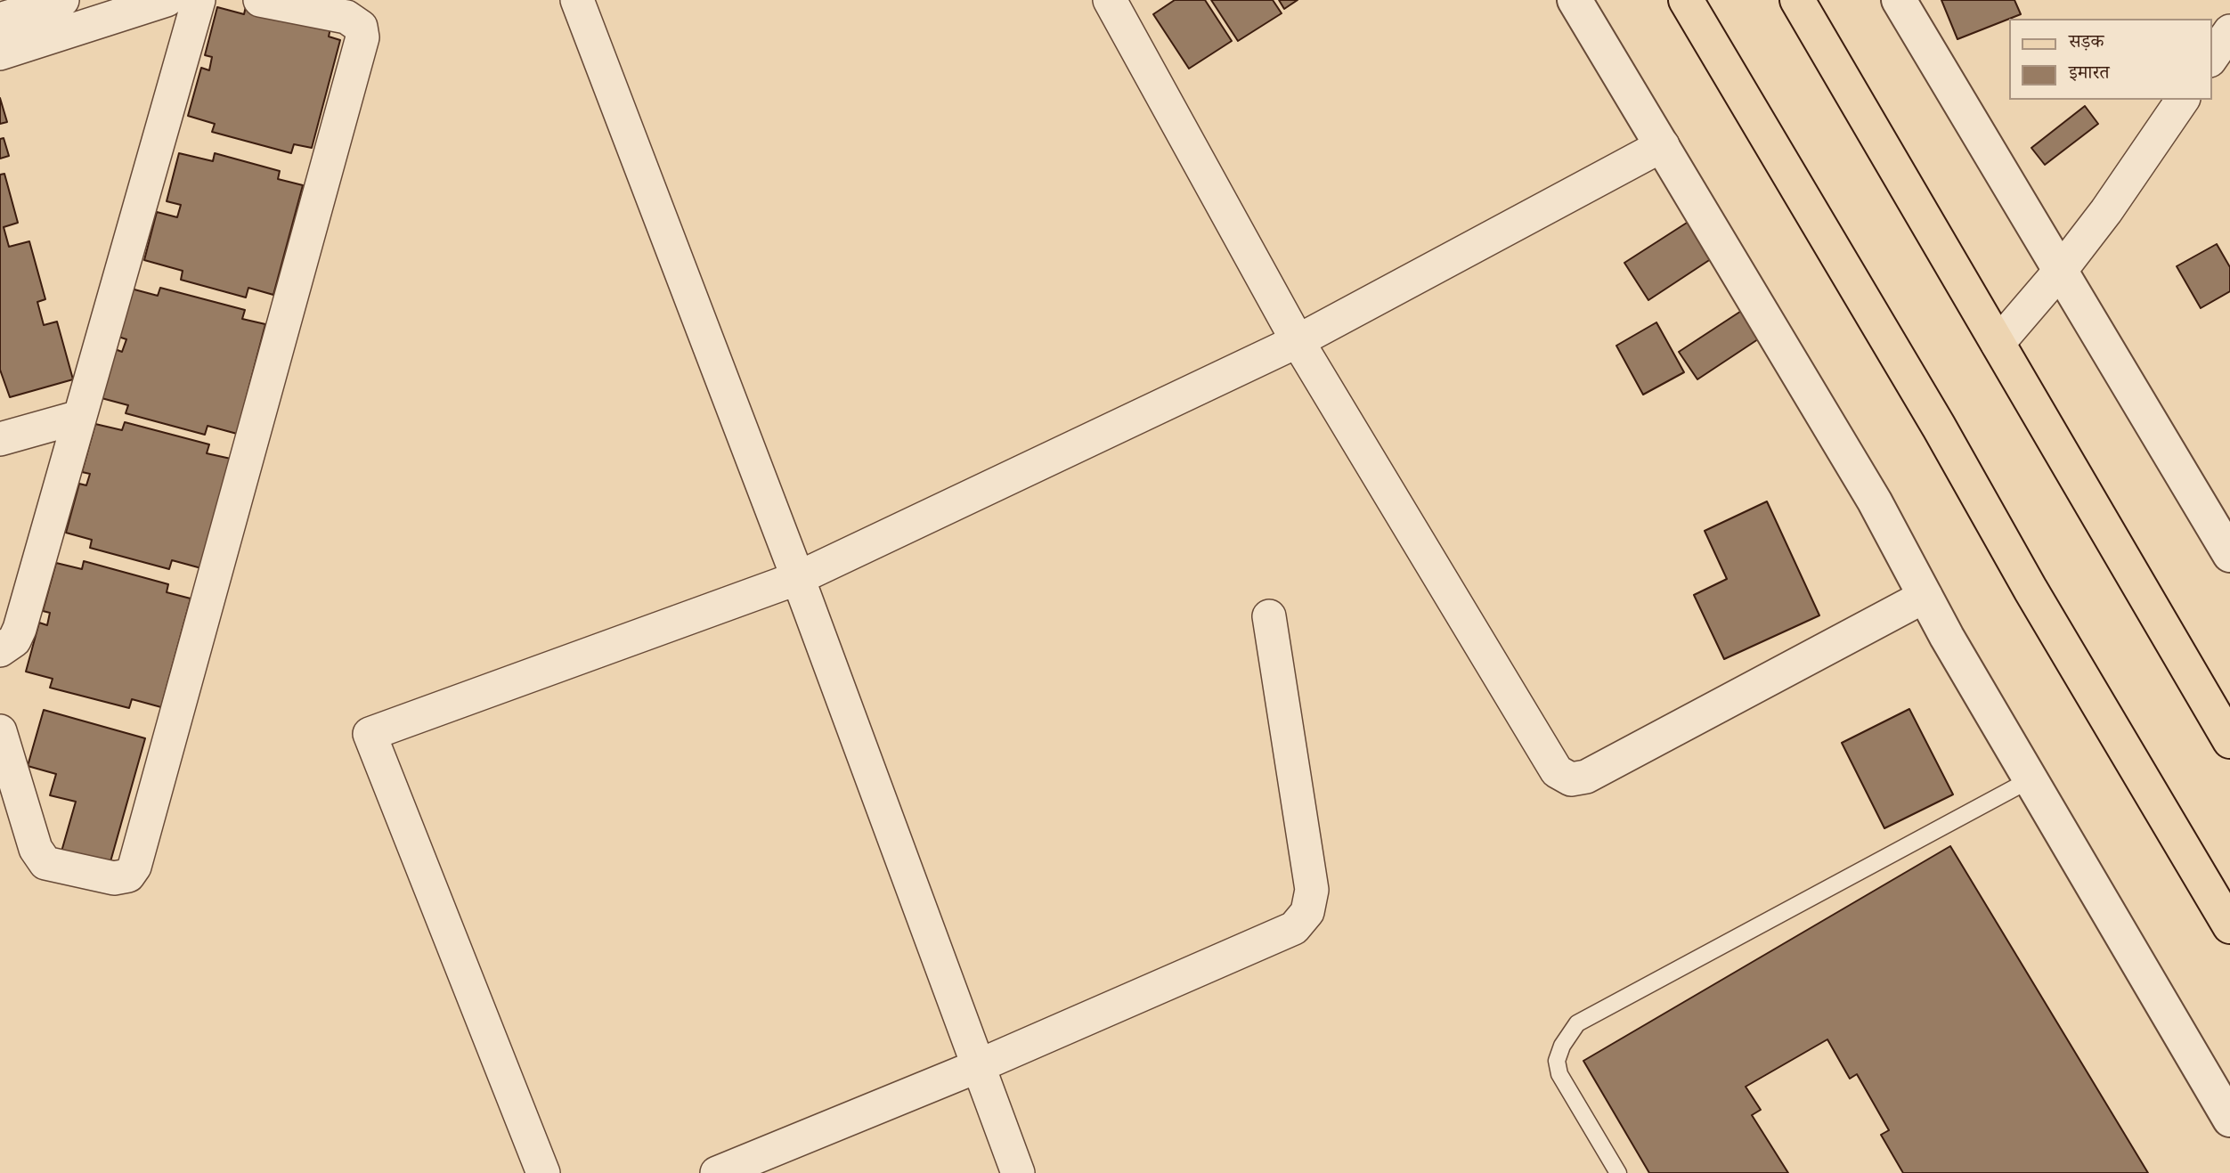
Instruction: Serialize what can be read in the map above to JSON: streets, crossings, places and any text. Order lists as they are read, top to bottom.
{
  "legend": ["सड़क", "इमारत"]
}
